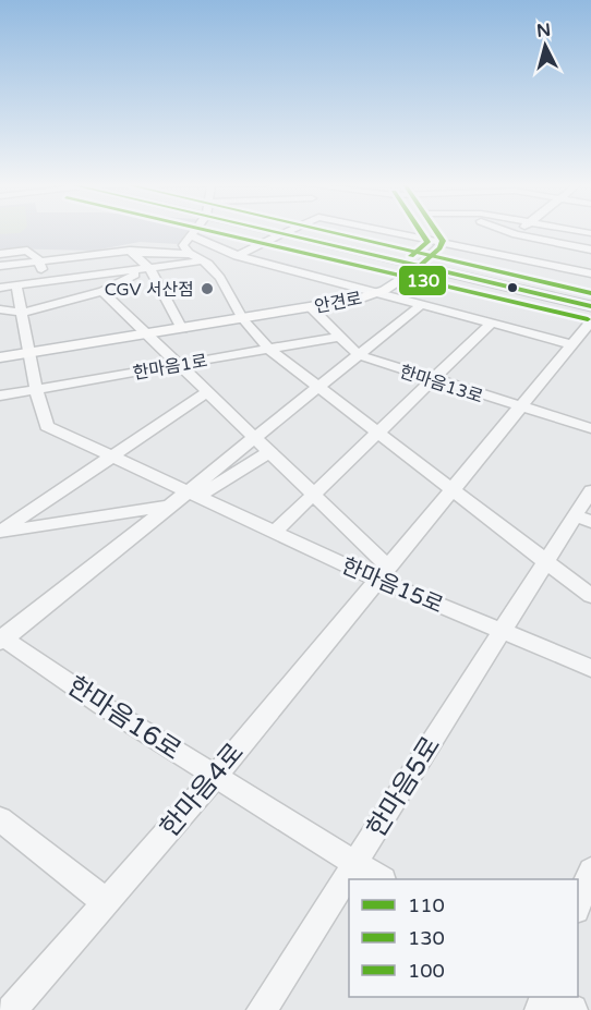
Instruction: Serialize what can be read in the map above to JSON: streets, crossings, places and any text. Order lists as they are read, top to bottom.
{
  "streets": {
    "main road": ["안견로"],
    "street": [
      "한마음1로",
      "한마음13로",
      "한마음15로",
      "한마음16로",
      "한마음5로",
      "한마음4로"
    ]
  },
  "crossings": [
    ["안견로", "한마음13로"],
    ["안견로", "한마음15로"],
    ["한마음1로", "한마음13로"],
    ["한마음1로", "한마음15로"],
    ["한마음13로", "한마음4로"],
    ["한마음15로", "한마음5로"],
    ["한마음15로", "한마음4로"],
    ["한마음16로", "한마음5로"],
    ["한마음16로", "한마음4로"]
  ],
  "places": ["CGV 서산점"],
  "lines": ["transit line 110", "transit line 130", "transit line 100"],
  "legend": ["110", "130", "100"],
  "north": "top"
}
